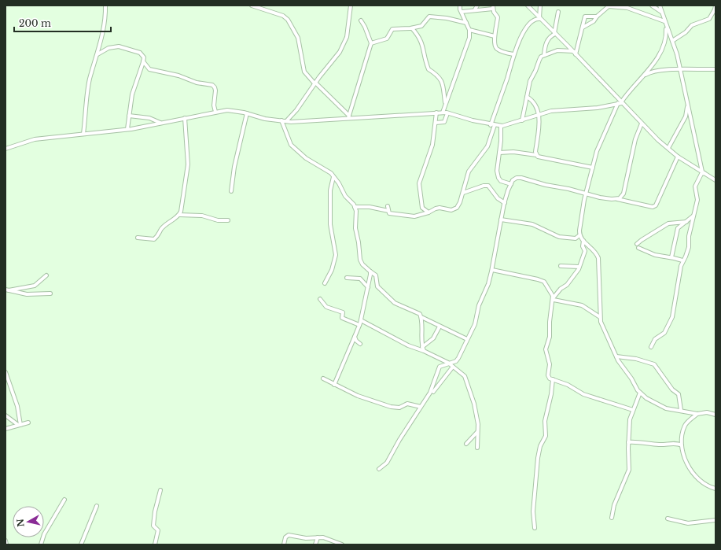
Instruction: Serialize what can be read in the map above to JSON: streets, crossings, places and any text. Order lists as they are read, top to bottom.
{
  "scale_bar": "200 m",
  "north": "left"
}
